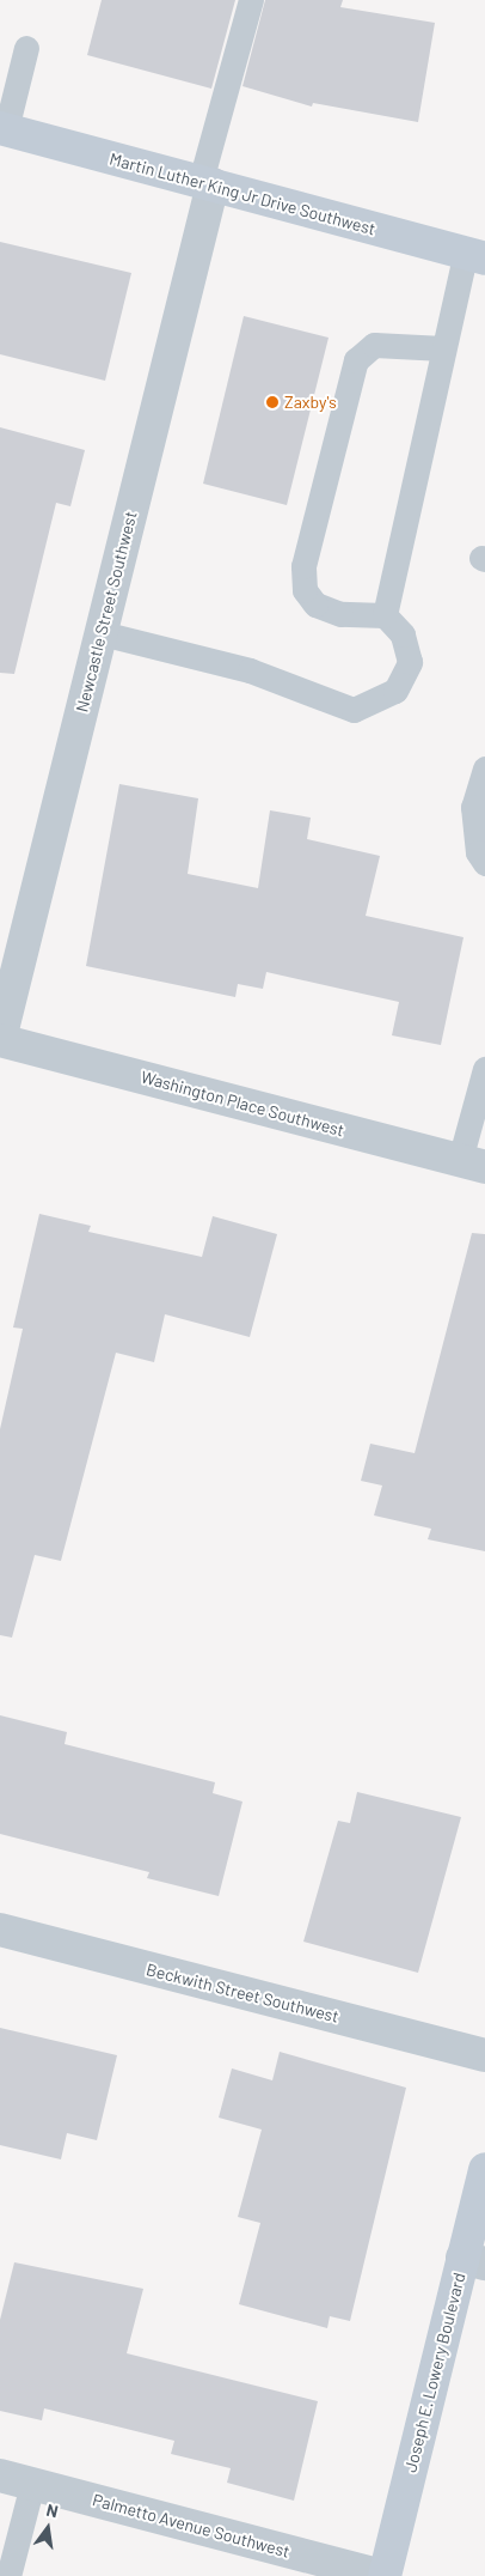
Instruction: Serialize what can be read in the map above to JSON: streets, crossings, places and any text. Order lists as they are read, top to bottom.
{
  "streets": {
    "main road": ["Martin Luther King Jr Drive Southwest", "Joseph E. Lowery Boulevard"],
    "street": [
      "Newcastle Street Southwest",
      "Washington Place Southwest",
      "Beckwith Street Southwest",
      "Palmetto Avenue Southwest"
    ]
  },
  "crossings": [
    ["Martin Luther King Jr Drive Southwest", "Newcastle Street Southwest"],
    ["Newcastle Street Southwest", "Washington Place Southwest"],
    ["Joseph E. Lowery Boulevard", "Palmetto Avenue Southwest"]
  ],
  "places": ["Zaxby's"],
  "north": "top"
}
